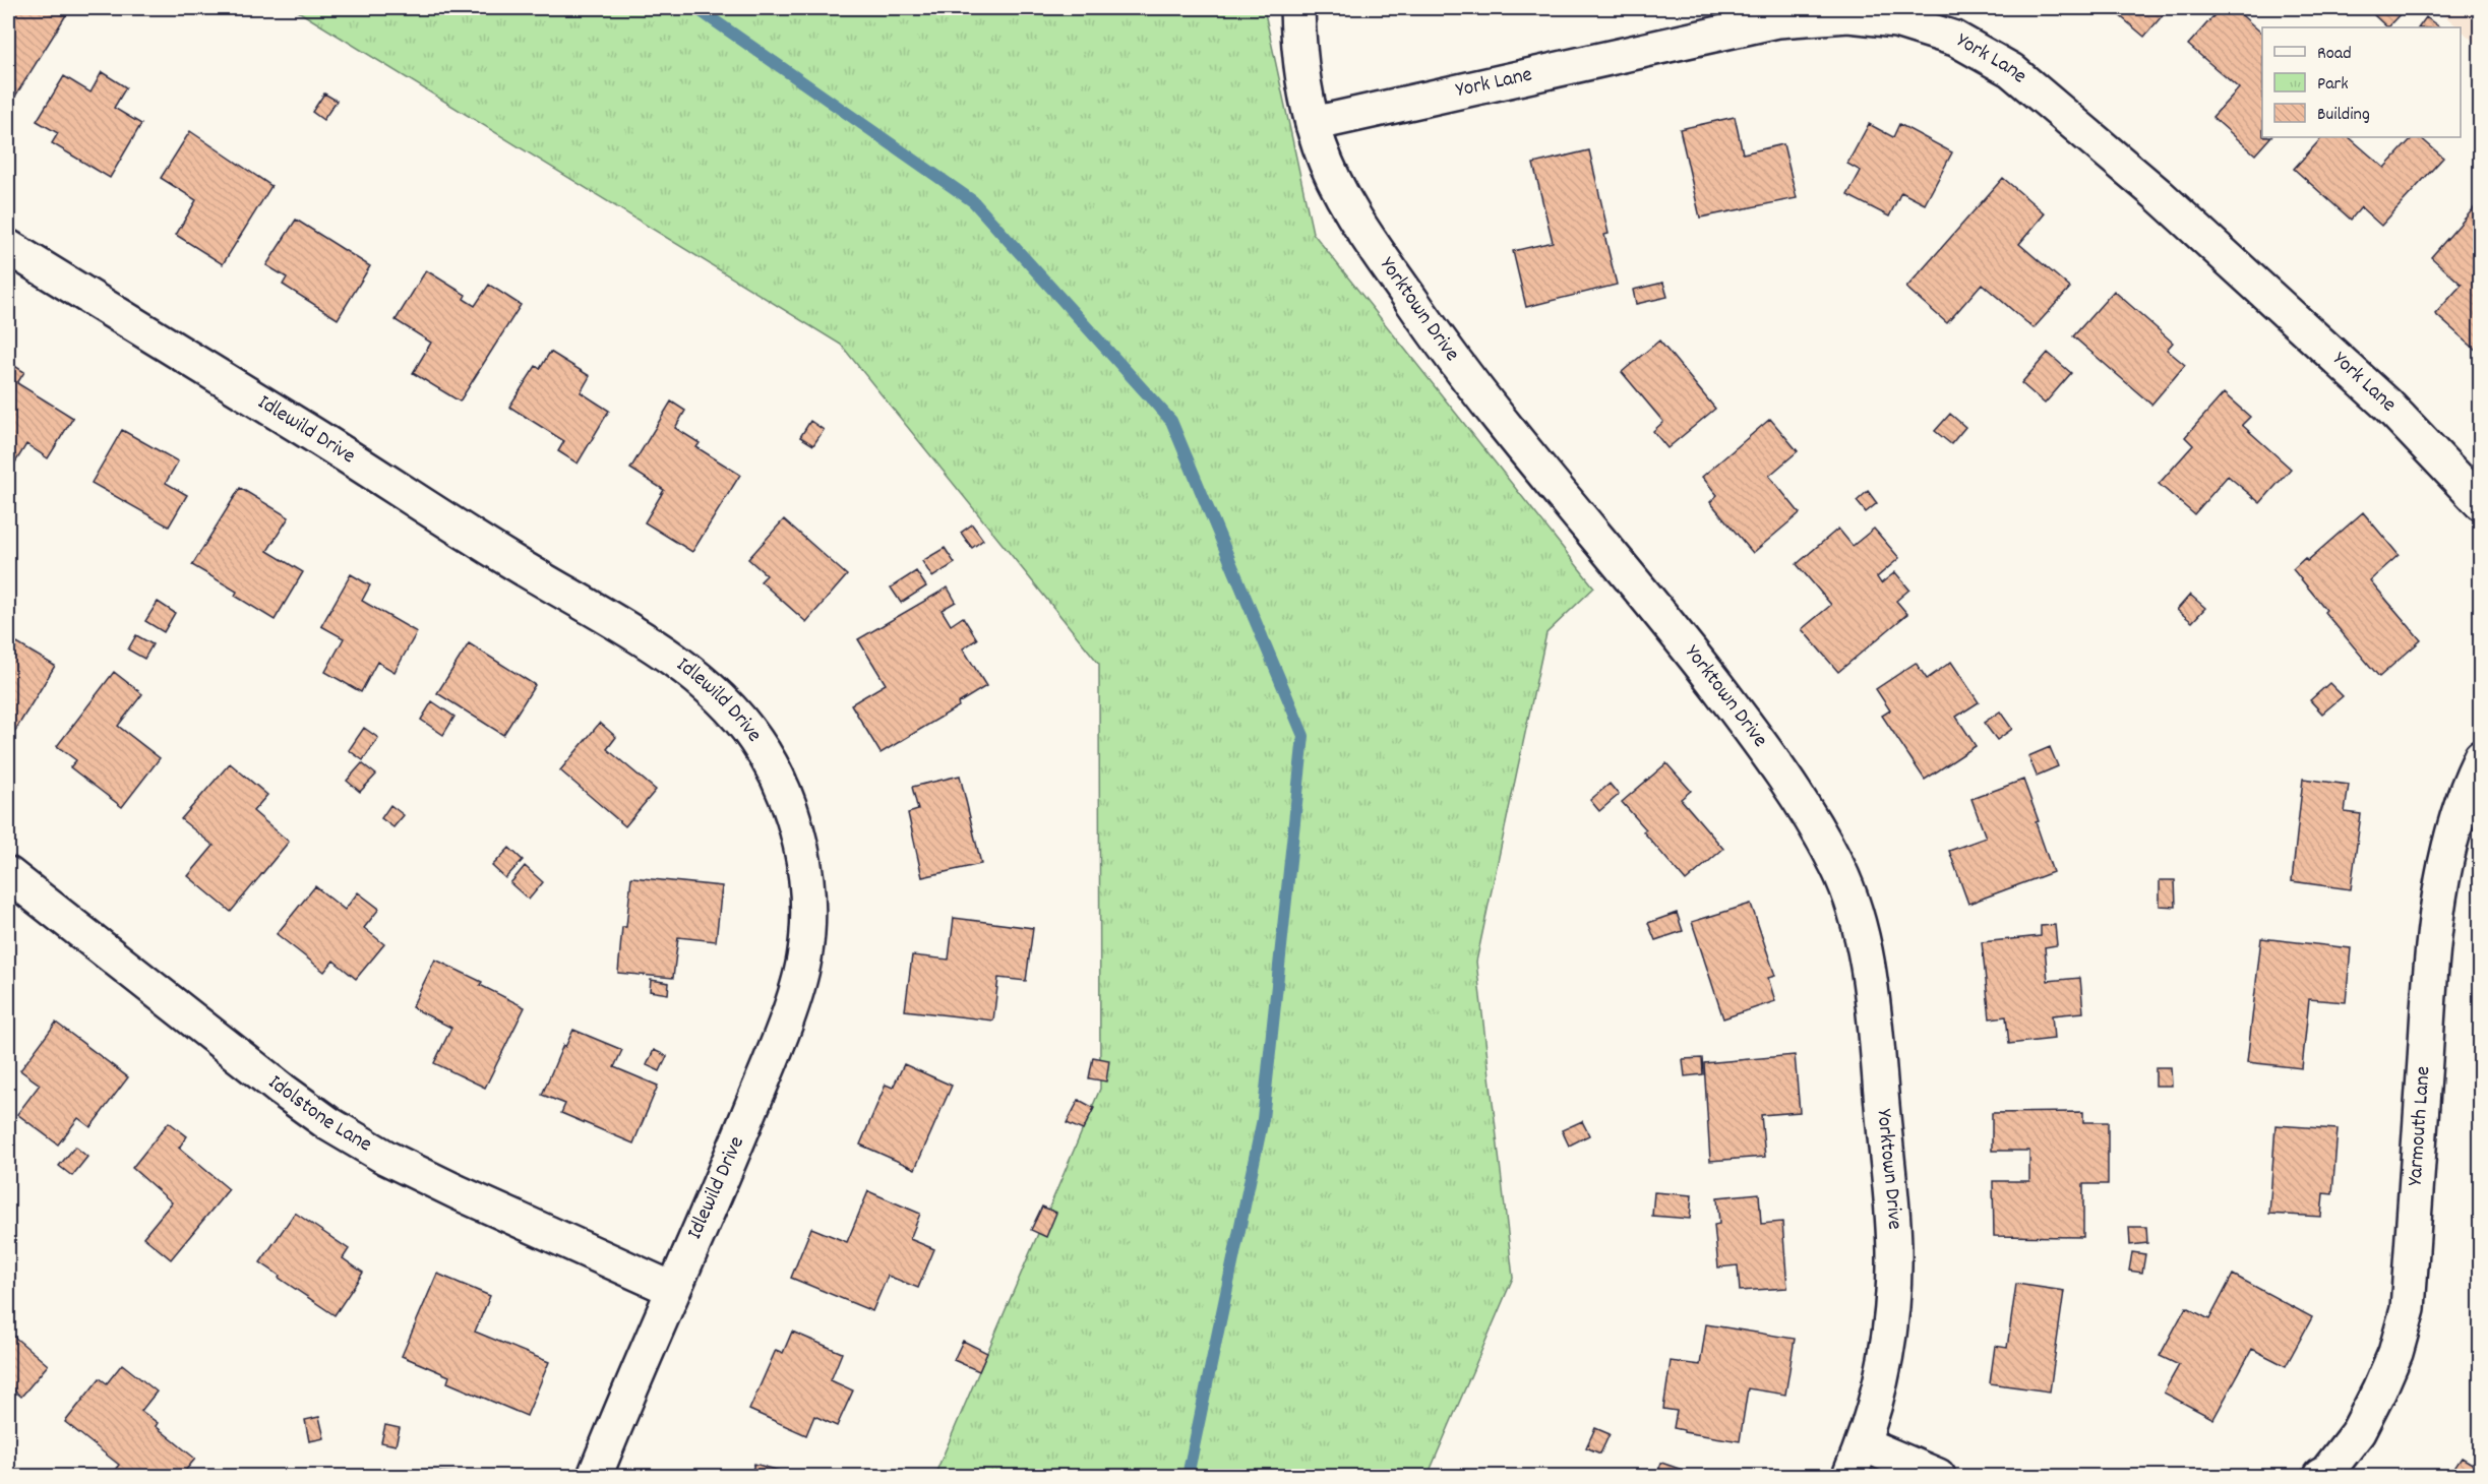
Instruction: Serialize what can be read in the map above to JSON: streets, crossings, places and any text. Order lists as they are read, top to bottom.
{
  "streets": {
    "street": [
      "York Lane",
      "Yorktown Drive",
      "Idlewild Drive",
      "Idolstone Lane",
      "Yarmouth Lane"
    ]
  },
  "crossings": [
    ["York Lane", "Yorktown Drive"],
    ["Idlewild Drive", "Idolstone Lane"]
  ],
  "legend": ["Road", "Park", "Building"]
}
